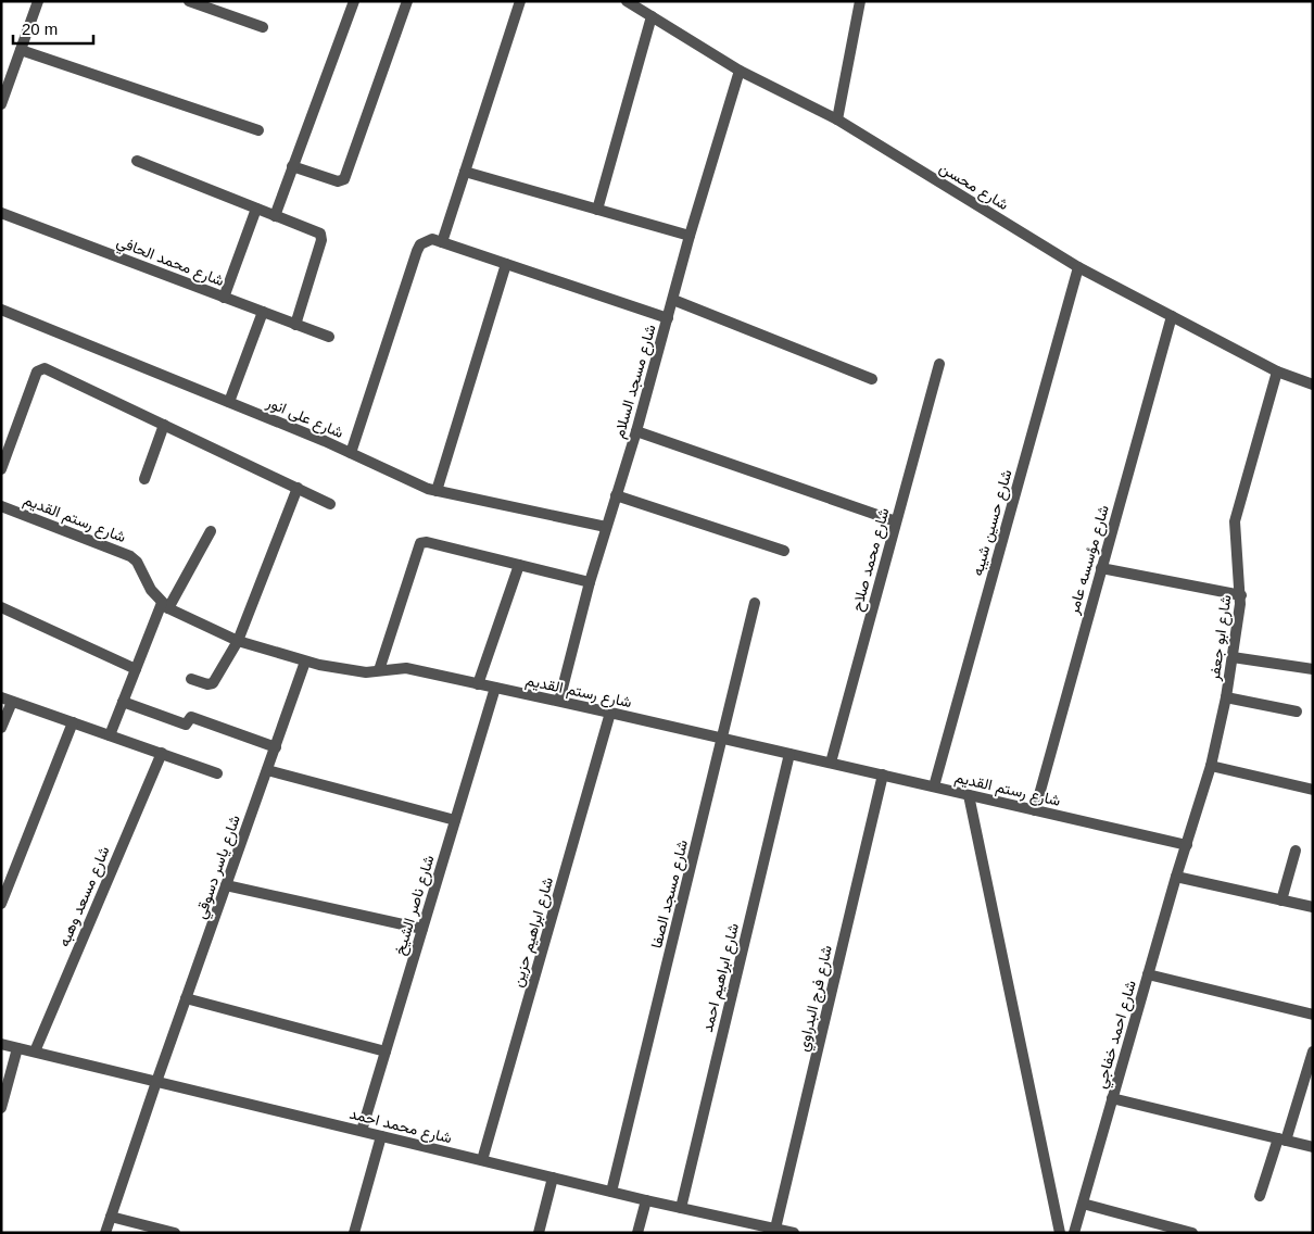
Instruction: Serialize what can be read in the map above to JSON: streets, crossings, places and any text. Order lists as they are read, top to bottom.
{
  "streets": {
    "street": [
      "شارع محسن",
      "شارع محمد الحافي",
      "شارع مسجد السلام",
      "شارع على انور",
      "شارع رستم القديم",
      "شارع حسين شيبه",
      "شارع محمد صلاح",
      "شارع مؤسسه عامر",
      "شارع ابو جعفر",
      "شارع ياسر دسوقي",
      "شارع مسجد الصفا",
      "شارع مسعد وهبه",
      "شارع ناصر الشيخ",
      "شارع ابراهيم حزين",
      "شارع ابراهيم احمد",
      "شارع فرج البدراوي",
      "شارع احمد خفاجي",
      "شارع محمد احمد"
    ]
  },
  "crossings": [
    ["شارع محسن", "شارع مسجد السلام"],
    ["شارع محسن", "شارع حسين شيبه"],
    ["شارع محسن", "شارع مؤسسه عامر"],
    ["شارع محسن", "شارع ابو جعفر"],
    ["شارع مسجد السلام", "شارع على انور"],
    ["شارع مسجد السلام", "شارع رستم القديم"],
    ["شارع رستم القديم", "شارع حسين شيبه"],
    ["شارع رستم القديم", "شارع محمد صلاح"],
    ["شارع رستم القديم", "شارع مؤسسه عامر"],
    ["شارع رستم القديم", "شارع ابو جعفر"],
    ["شارع رستم القديم", "شارع ياسر دسوقي"],
    ["شارع رستم القديم", "شارع مسجد الصفا"],
    ["شارع رستم القديم", "شارع ناصر الشيخ"],
    ["شارع رستم القديم", "شارع ابراهيم حزين"],
    ["شارع رستم القديم", "شارع ابراهيم احمد"],
    ["شارع رستم القديم", "شارع فرج البدراوي"],
    ["شارع رستم القديم", "شارع احمد خفاجي"],
    ["شارع ابو جعفر", "شارع احمد خفاجي"],
    ["شارع ياسر دسوقي", "شارع محمد احمد"],
    ["شارع مسجد الصفا", "شارع محمد احمد"],
    ["شارع مسعد وهبه", "شارع محمد احمد"],
    ["شارع ناصر الشيخ", "شارع محمد احمد"],
    ["شارع ابراهيم حزين", "شارع محمد احمد"],
    ["شارع ابراهيم احمد", "شارع محمد احمد"],
    ["شارع فرج البدراوي", "شارع محمد احمد"]
  ],
  "scale_bar": "20 m"
}
